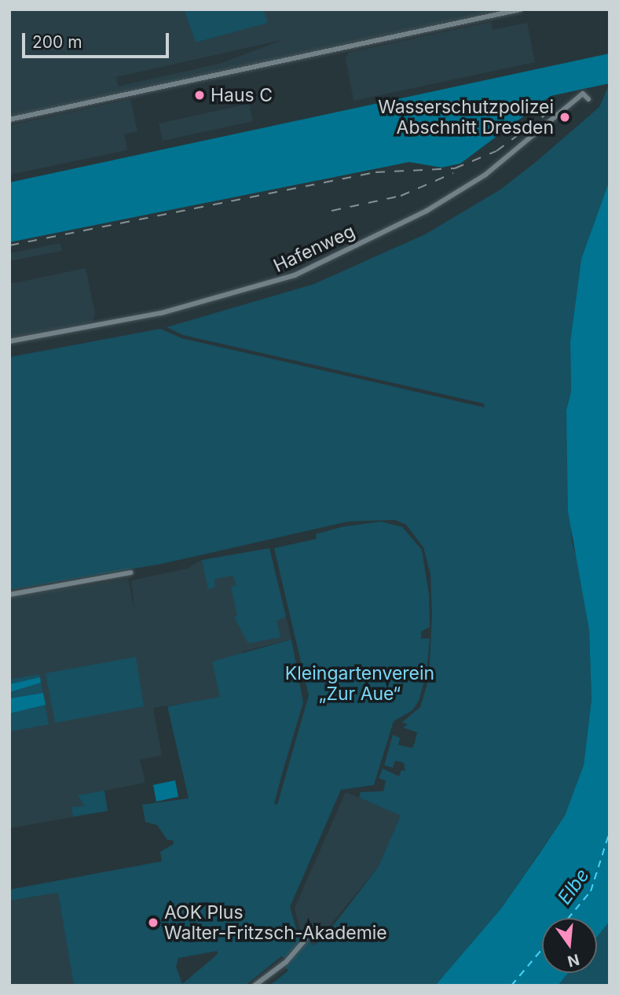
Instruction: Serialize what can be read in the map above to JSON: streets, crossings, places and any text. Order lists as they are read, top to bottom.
{
  "streets": {
    "street": ["Hafenweg"]
  },
  "water": ["Elbe"],
  "parks": ["Kleingartenverein „Zur Aue“"],
  "places": ["Haus C", "Wasserschutzpolizei Abschnitt Dresden", "AOK Plus Walter-Fritzsch-Akademie"],
  "scale_bar": "200 m",
  "north": "bottom"
}
